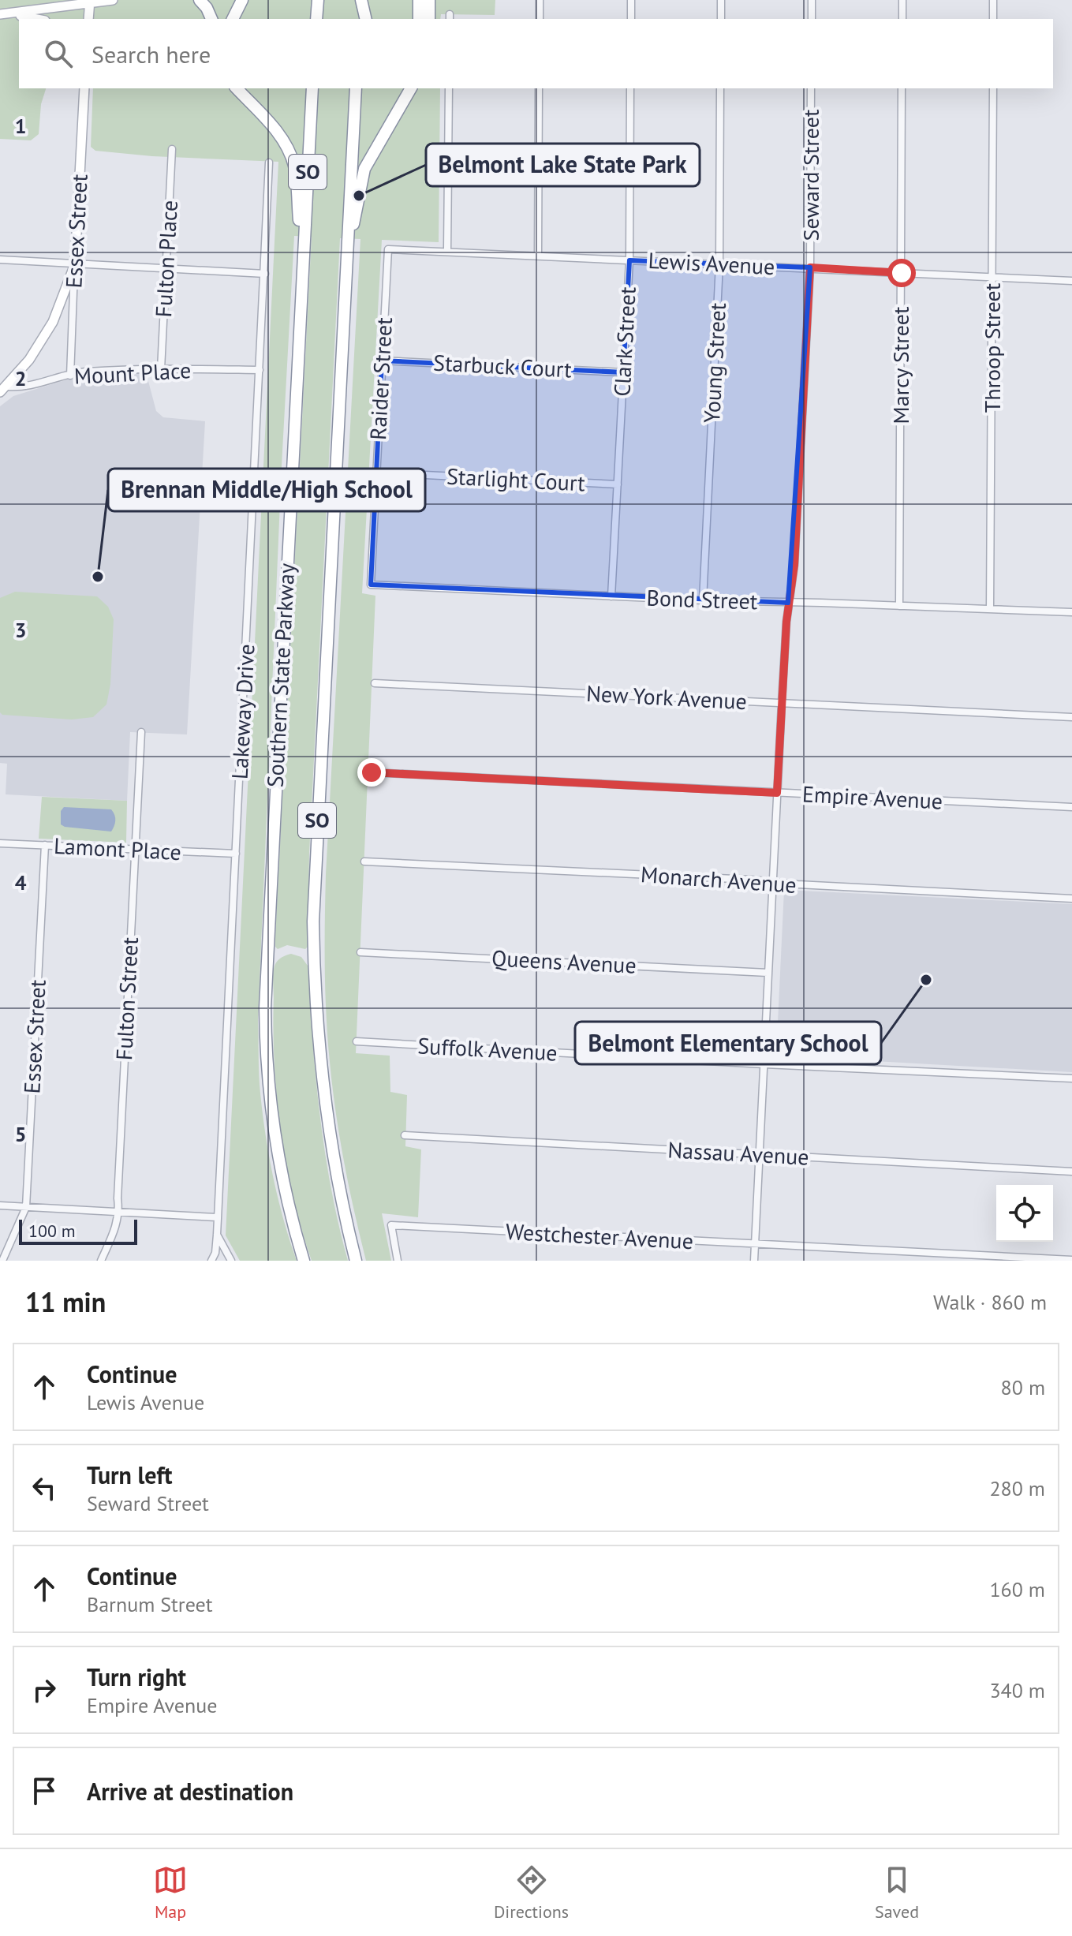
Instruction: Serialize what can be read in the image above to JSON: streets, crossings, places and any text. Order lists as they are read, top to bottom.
{
  "streets": {
    "highway": ["SO", "Southern State Parkway"],
    "street": [
      "Seward Street",
      "Essex Street",
      "Fulton Place",
      "Lewis Avenue",
      "Clark Street",
      "Throop Street",
      "Young Street",
      "Marcy Street",
      "Starbuck Court",
      "Mount Place",
      "Raider Street",
      "Starlight Court",
      "Bond Street",
      "New York Avenue",
      "Lakeway Drive",
      "Empire Avenue",
      "Lamont Place",
      "Monarch Avenue",
      "Queens Avenue",
      "Fulton Street",
      "Suffolk Avenue",
      "Nassau Avenue",
      "Westchester Avenue"
    ]
  },
  "crossings": [
    ["Seward Street", "Lewis Avenue"],
    ["Seward Street", "Bond Street"],
    ["Seward Street", "New York Avenue"],
    ["Seward Street", "Empire Avenue"],
    ["Seward Street", "Monarch Avenue"],
    ["Seward Street", "Queens Avenue"],
    ["Seward Street", "Suffolk Avenue"],
    ["Seward Street", "Nassau Avenue"],
    ["Seward Street", "Westchester Avenue"],
    ["Essex Street", "Mount Place"],
    ["Essex Street", "Lamont Place"],
    ["Fulton Place", "Mount Place"],
    ["Lewis Avenue", "Clark Street"],
    ["Lewis Avenue", "Throop Street"],
    ["Lewis Avenue", "Young Street"],
    ["Lewis Avenue", "Marcy Street"],
    ["Lewis Avenue", "Raider Street"],
    ["Clark Street", "Starbuck Court"],
    ["Clark Street", "Starlight Court"],
    ["Clark Street", "Bond Street"],
    ["Throop Street", "Bond Street"],
    ["Young Street", "Bond Street"],
    ["Marcy Street", "Bond Street"],
    ["Starbuck Court", "Raider Street"],
    ["Mount Place", "Lakeway Drive"],
    ["Raider Street", "Starlight Court"],
    ["Raider Street", "Bond Street"],
    ["Lakeway Drive", "Lamont Place"],
    ["Lamont Place", "Fulton Street"]
  ],
  "places": ["Belmont Lake State Park", "Brennan Middle/High School", "Belmont Elementary School"],
  "scale_bar": "100 m",
  "page": {
    "search": "Search here",
    "scale": "100 m",
    "heading": ["11 min", "Walk · 860 m"],
    "list": [
      ["Continue", "Lewis Avenue", "80 m"],
      ["Turn left", "Seward Street", "280 m"],
      ["Continue", "Barnum Street", "160 m"],
      ["Turn right", "Empire Avenue", "340 m"],
      "Arrive at destination"
    ],
    "nav": ["Map", "Directions", "Saved"]
  },
  "grid": {
    "rows": [
      "1",
      "2",
      "3",
      "4",
      "5"
    ]
  }
}
